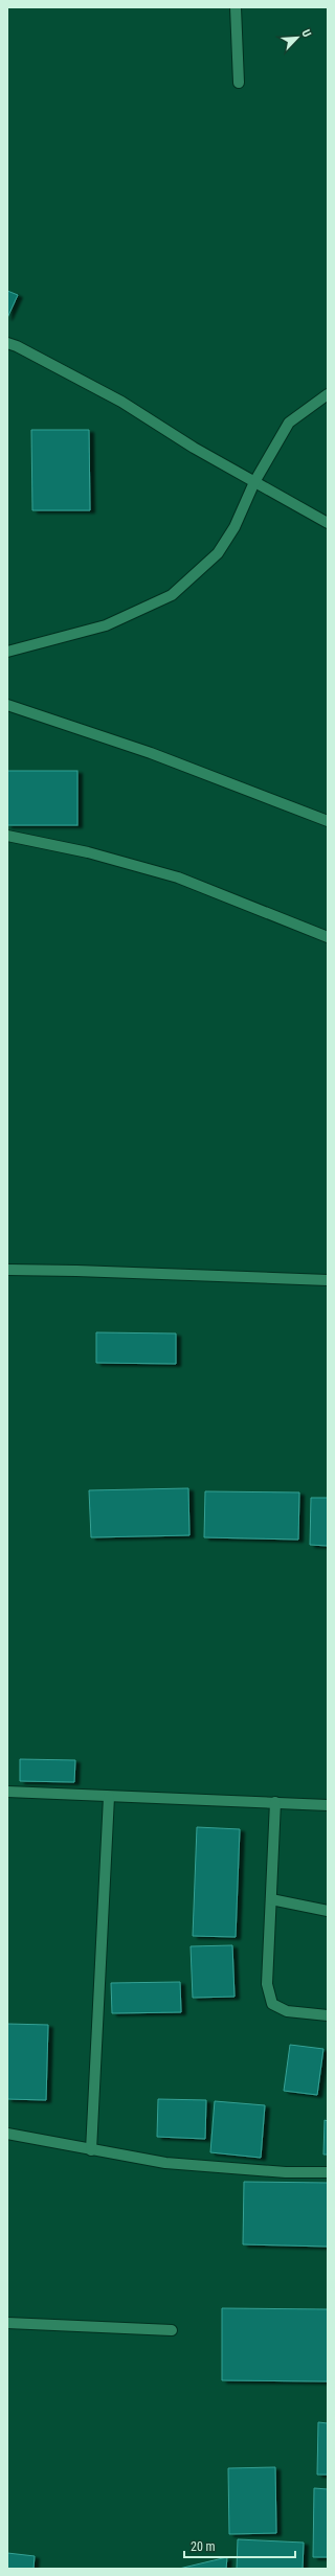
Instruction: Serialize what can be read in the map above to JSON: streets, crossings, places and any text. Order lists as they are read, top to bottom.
{
  "scale_bar": "20 m",
  "north": "top right"
}
